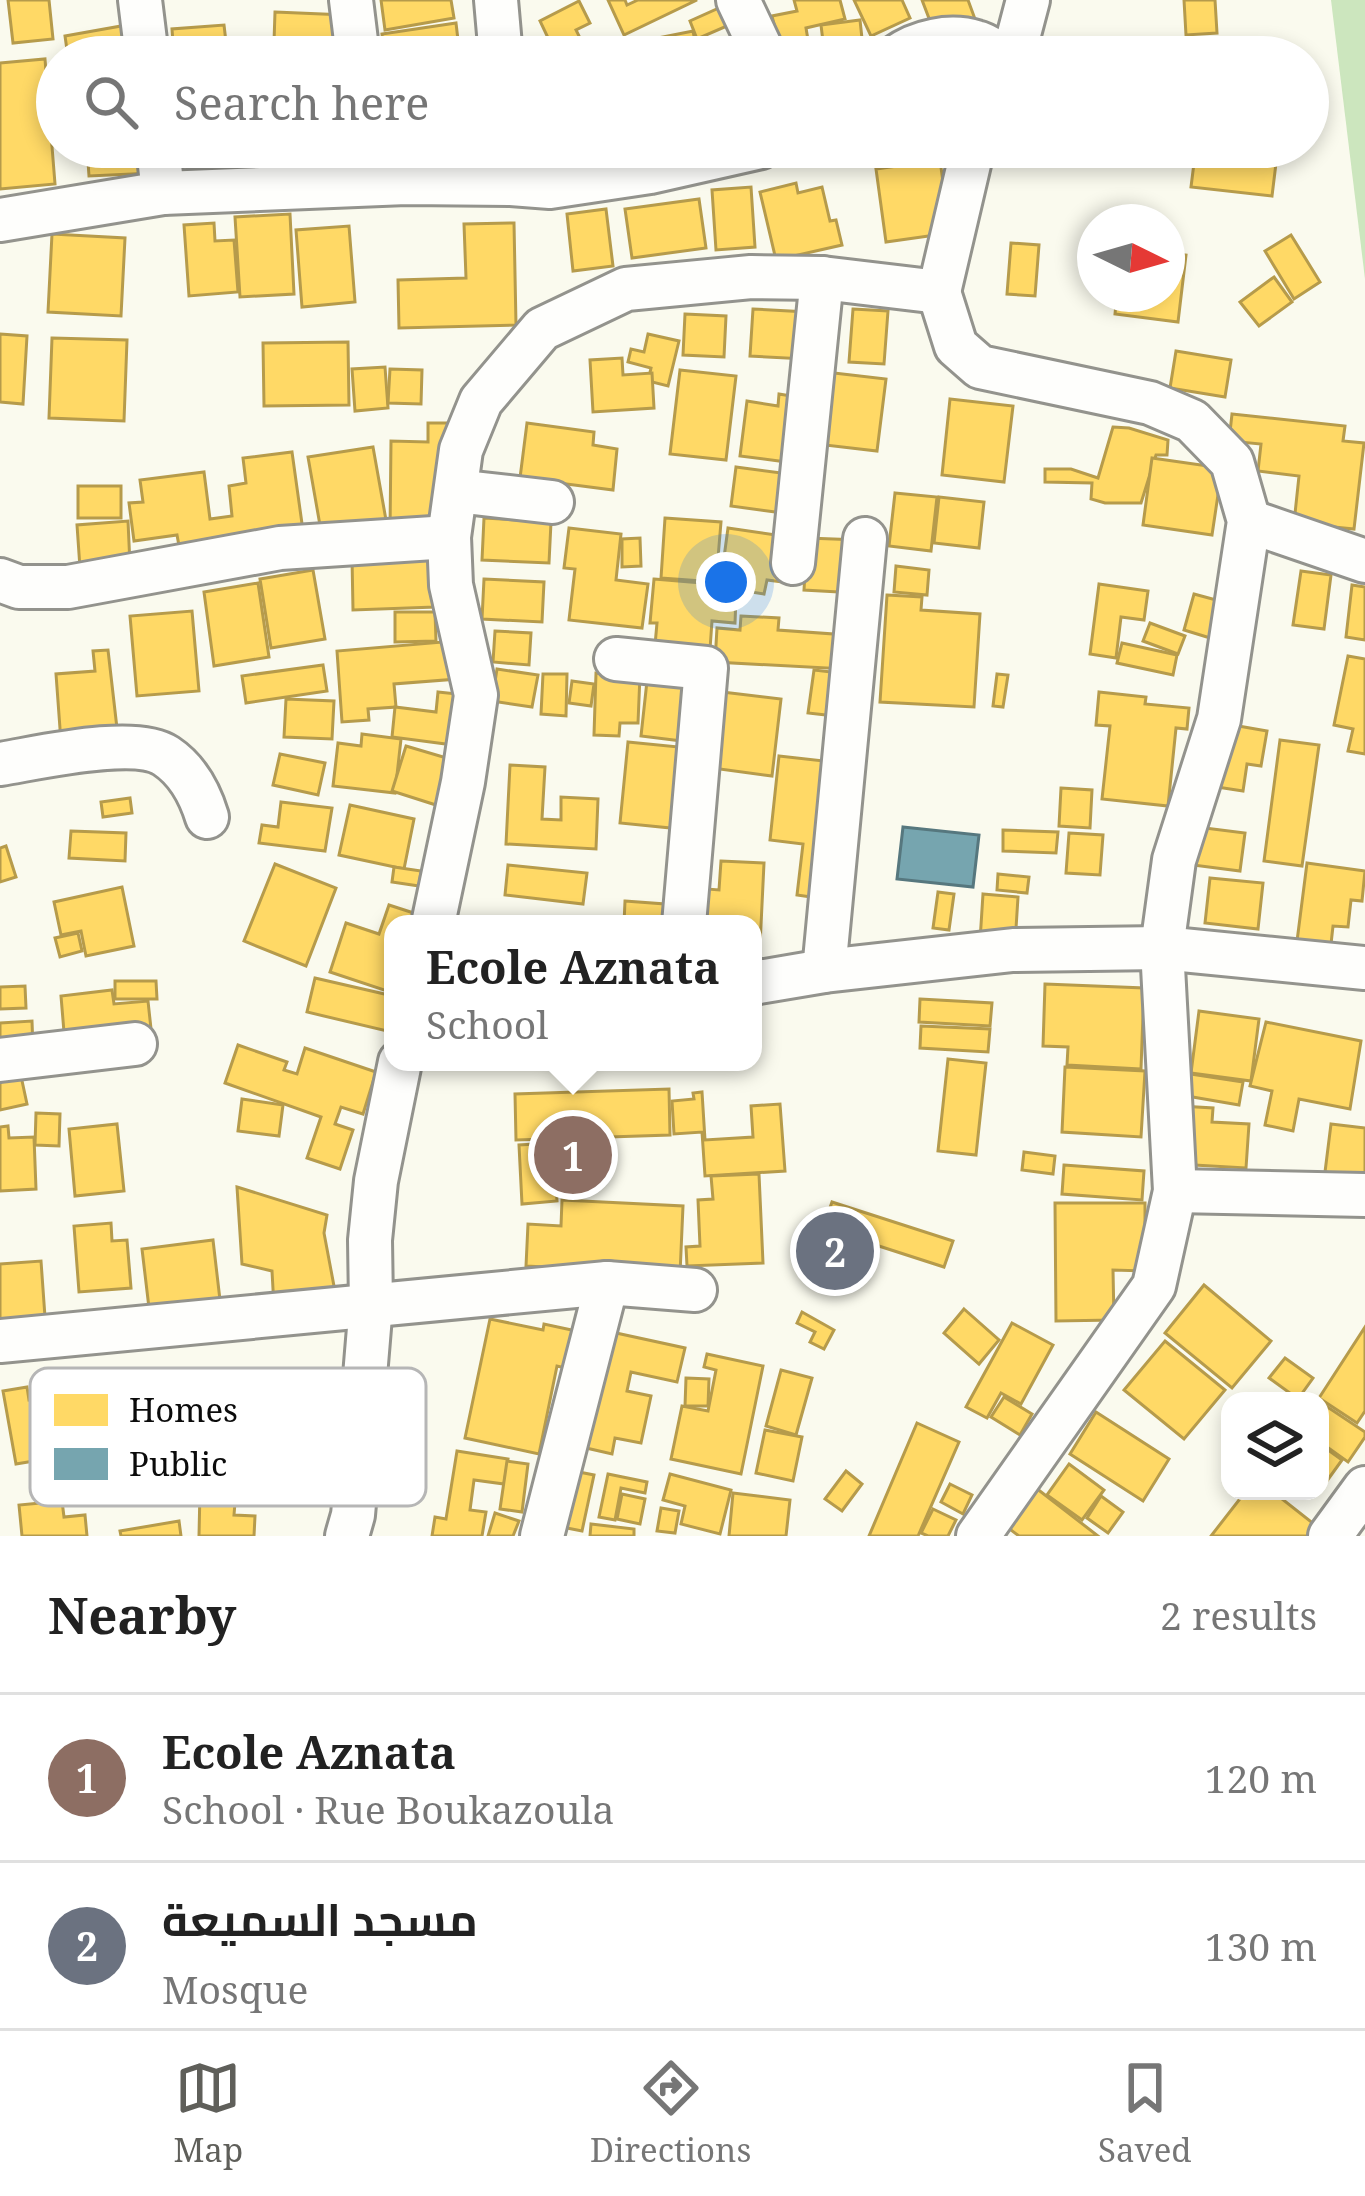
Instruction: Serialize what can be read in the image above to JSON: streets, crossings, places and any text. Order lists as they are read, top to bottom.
{
  "legend": ["Homes", "Public"],
  "north": "right",
  "page": {
    "search": "Search here",
    "popup": ["Ecole Aznata", "School"],
    "pins": ["1", "2"],
    "heading": ["Nearby", "2 results"],
    "list": [
      {
        "mark": "1",
        "name": "Ecole Aznata",
        "note": "School · Rue Boukazoula",
        "value": "120 m"
      },
      {
        "mark": "2",
        "name": "مسجد السميعة",
        "note": "Mosque",
        "value": "130 m"
      }
    ],
    "nav": ["Map", "Directions", "Saved"]
  }
}
